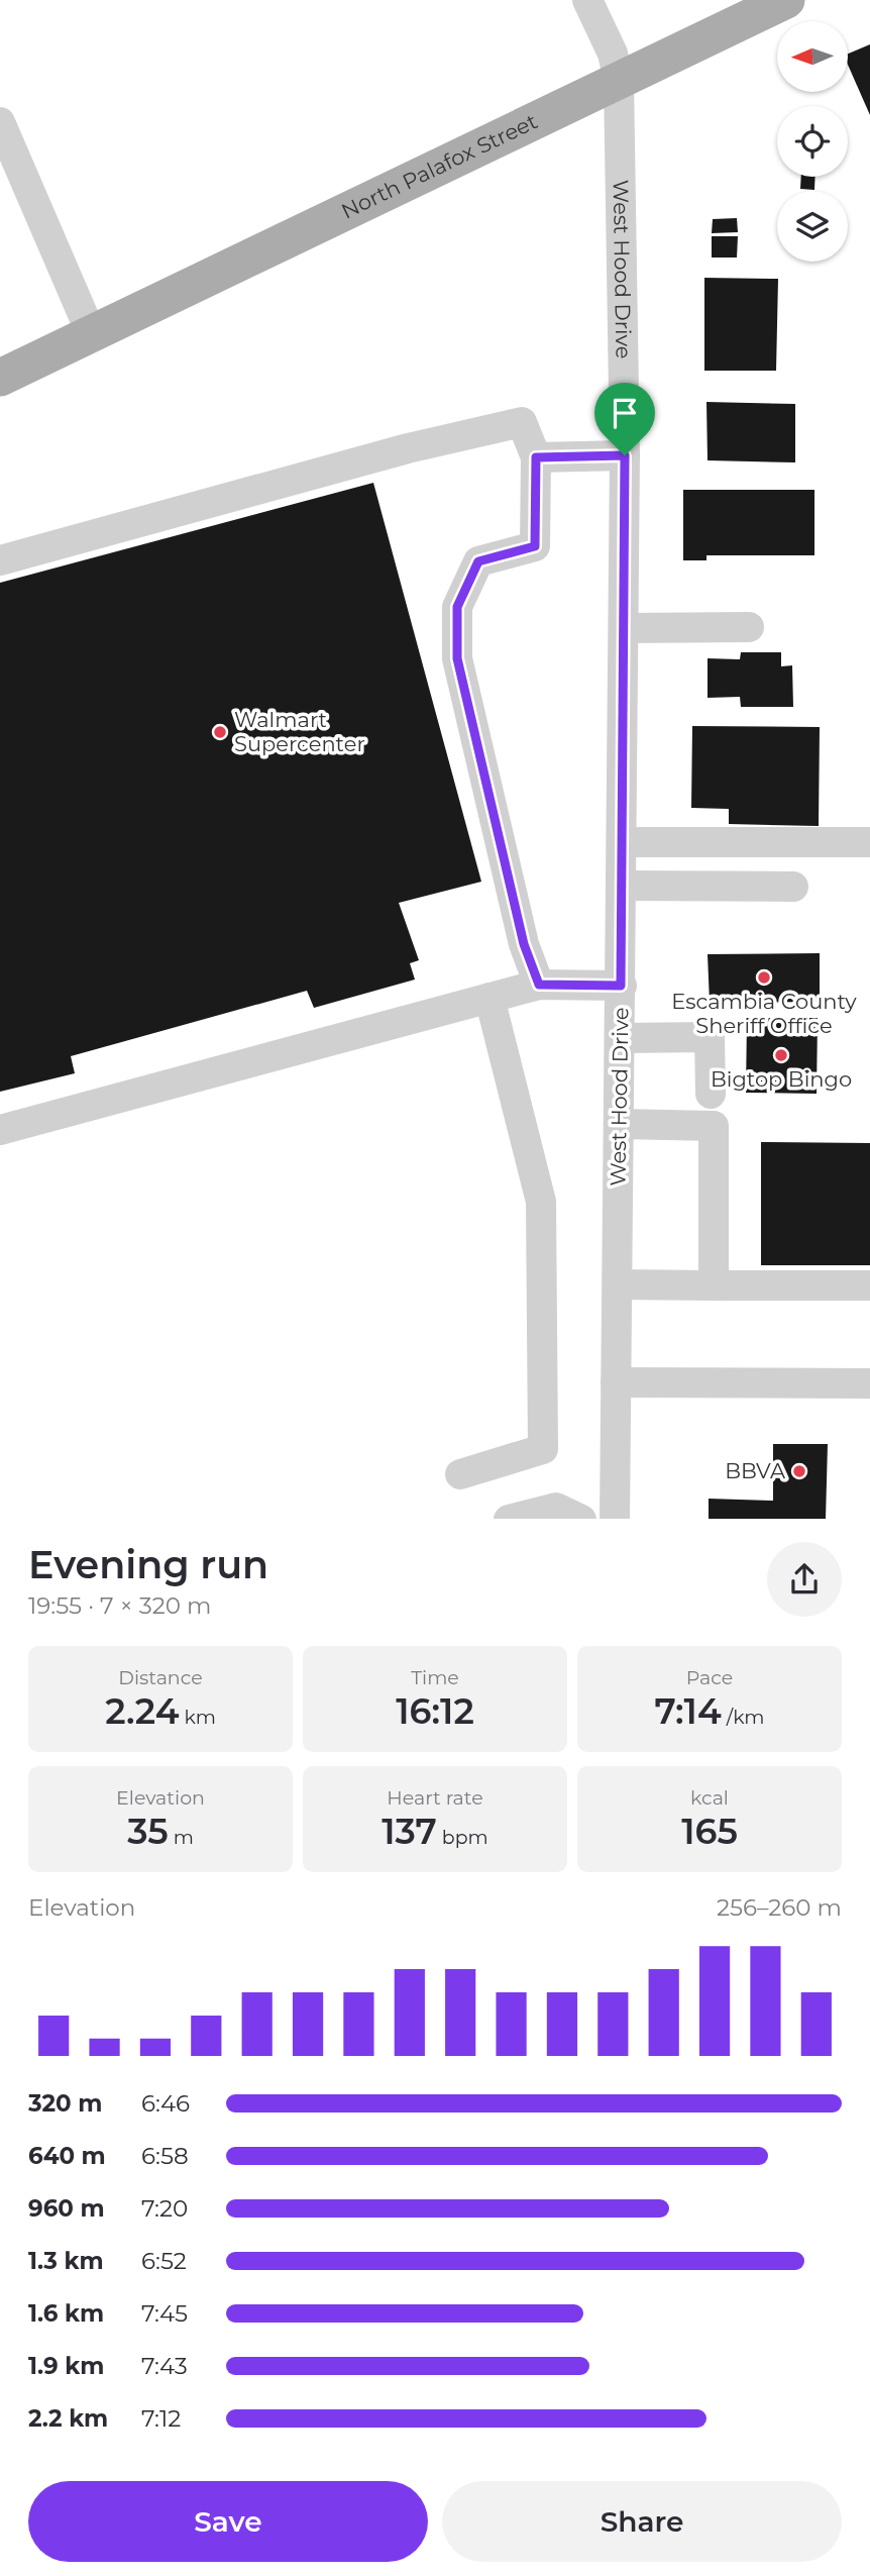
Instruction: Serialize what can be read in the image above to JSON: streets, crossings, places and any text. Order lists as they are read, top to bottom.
{
  "streets": {
    "main road": ["North Palafox Street"],
    "street": ["West Hood Drive"]
  },
  "crossings": [
    ["North Palafox Street", "West Hood Drive"]
  ],
  "places": [
    "Walmart Supercenter",
    "Escambia County Sheriff Office",
    "Bigtop Bingo",
    "BBVA"
  ],
  "north": "left",
  "page": {
    "heading": ["Evening run", "19:55 · 7 × 320 m"],
    "stats": [
      ["Distance", "2.24 km"],
      ["Time", "16:12"],
      ["Pace", "7:14 /km"],
      ["Elevation", "35 m"],
      ["Heart rate", "137 bpm"],
      ["kcal", "165"]
    ],
    "chart": ["Elevation", "256–260 m"],
    "list": [
      {
        "name": "320 m",
        "note": "6:46"
      },
      {
        "name": "640 m",
        "note": "6:58"
      },
      {
        "name": "960 m",
        "note": "7:20"
      },
      {
        "name": "1.3 km",
        "note": "6:52"
      },
      {
        "name": "1.6 km",
        "note": "7:45"
      },
      {
        "name": "1.9 km",
        "note": "7:43"
      },
      {
        "name": "2.2 km",
        "note": "7:12"
      }
    ],
    "buttons": ["Save", "Share"]
  }
}
